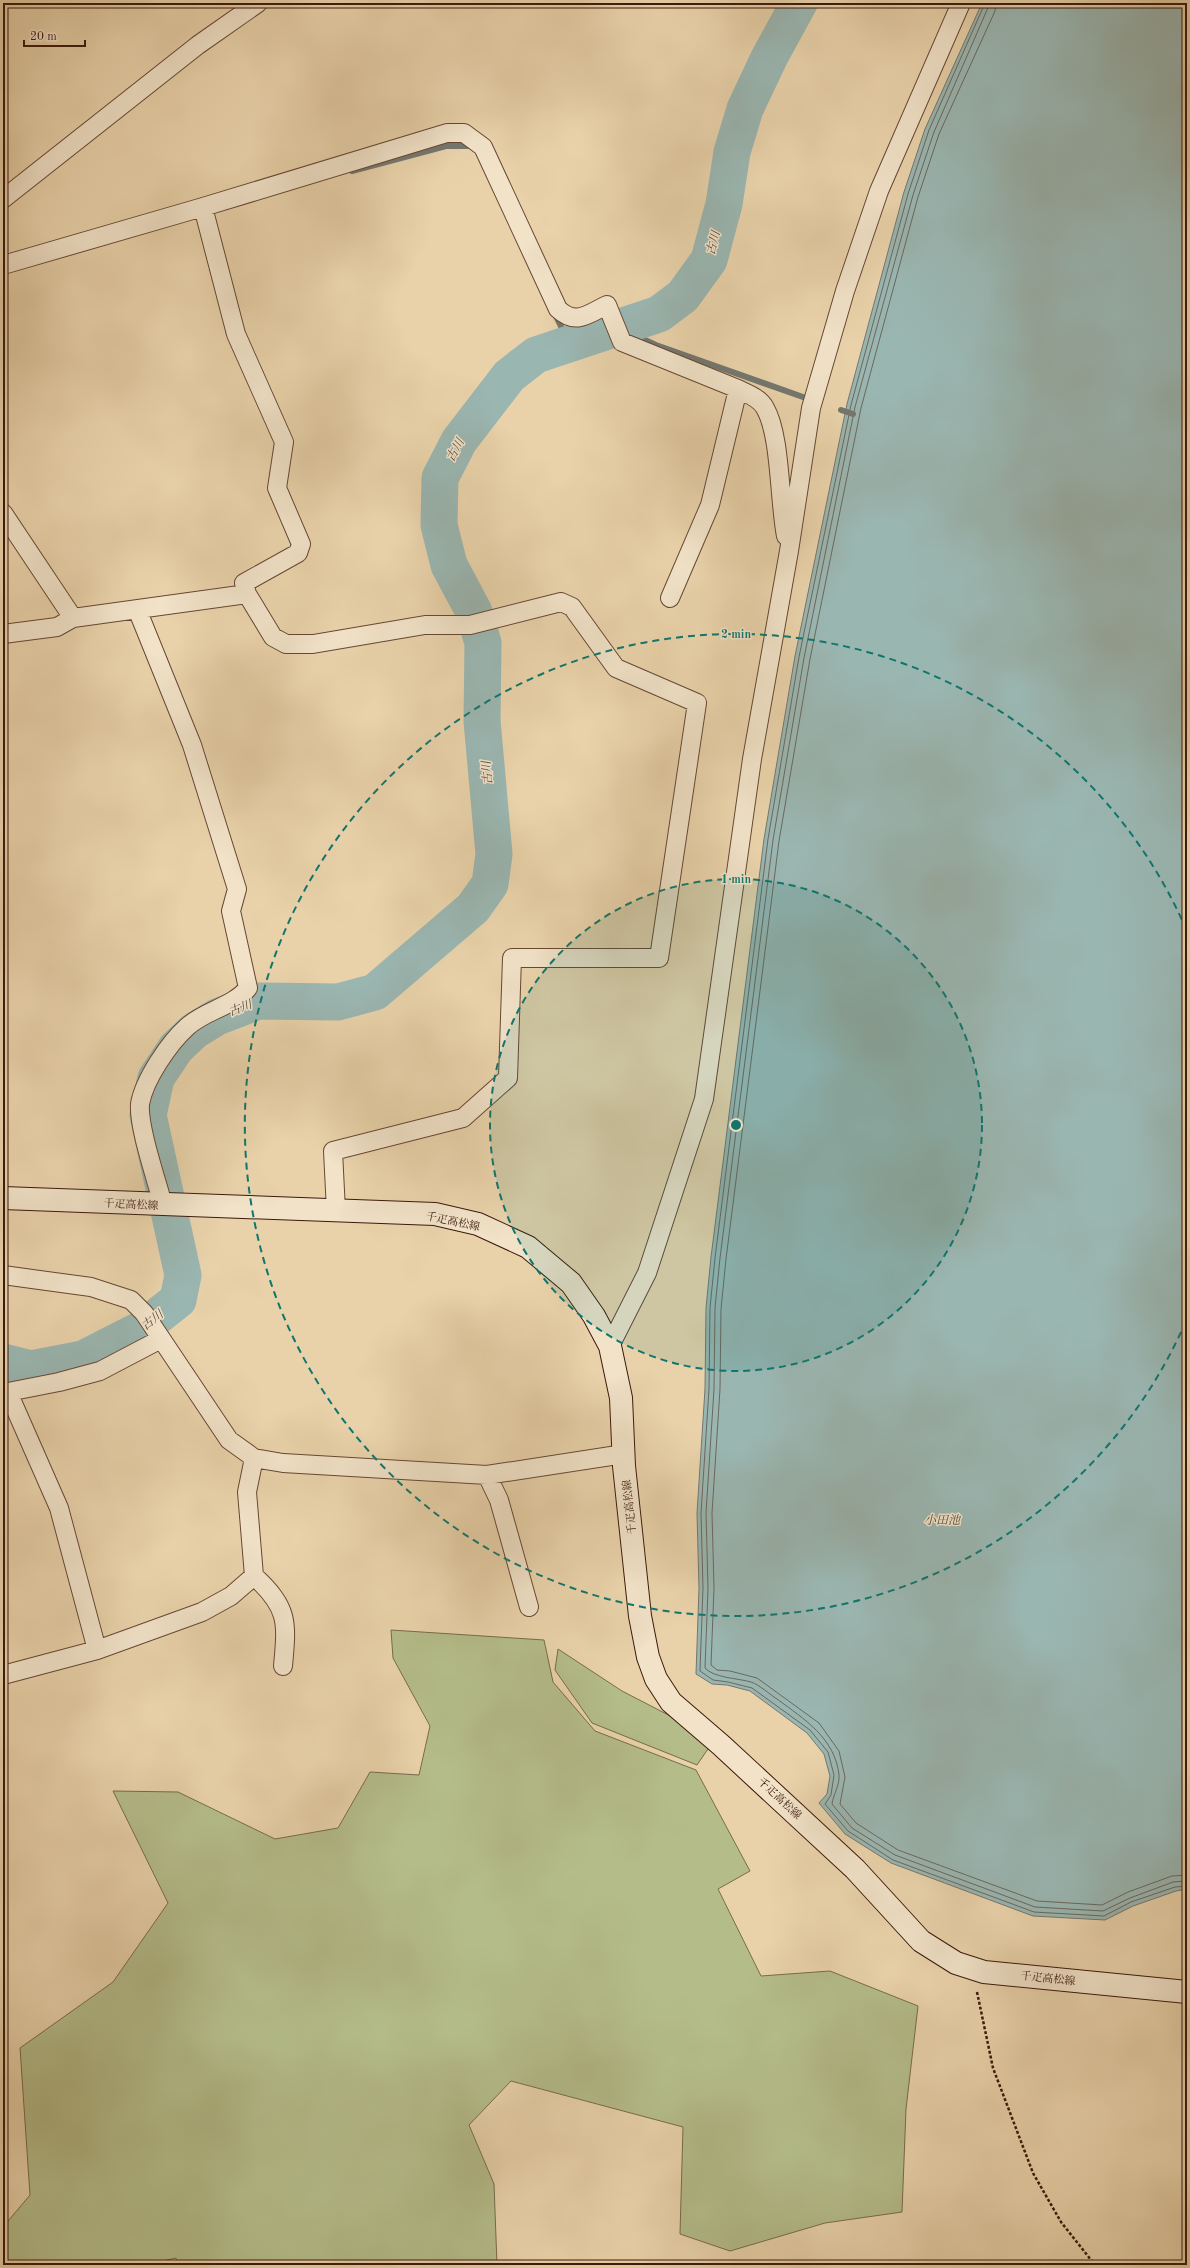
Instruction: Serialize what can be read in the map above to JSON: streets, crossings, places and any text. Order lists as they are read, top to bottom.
{
  "streets": {
    "main road": ["千疋高松線"]
  },
  "water": ["古川", "小田池"],
  "scale_bar": "20 m",
  "rings": ["2 min", "1 min"]
}
